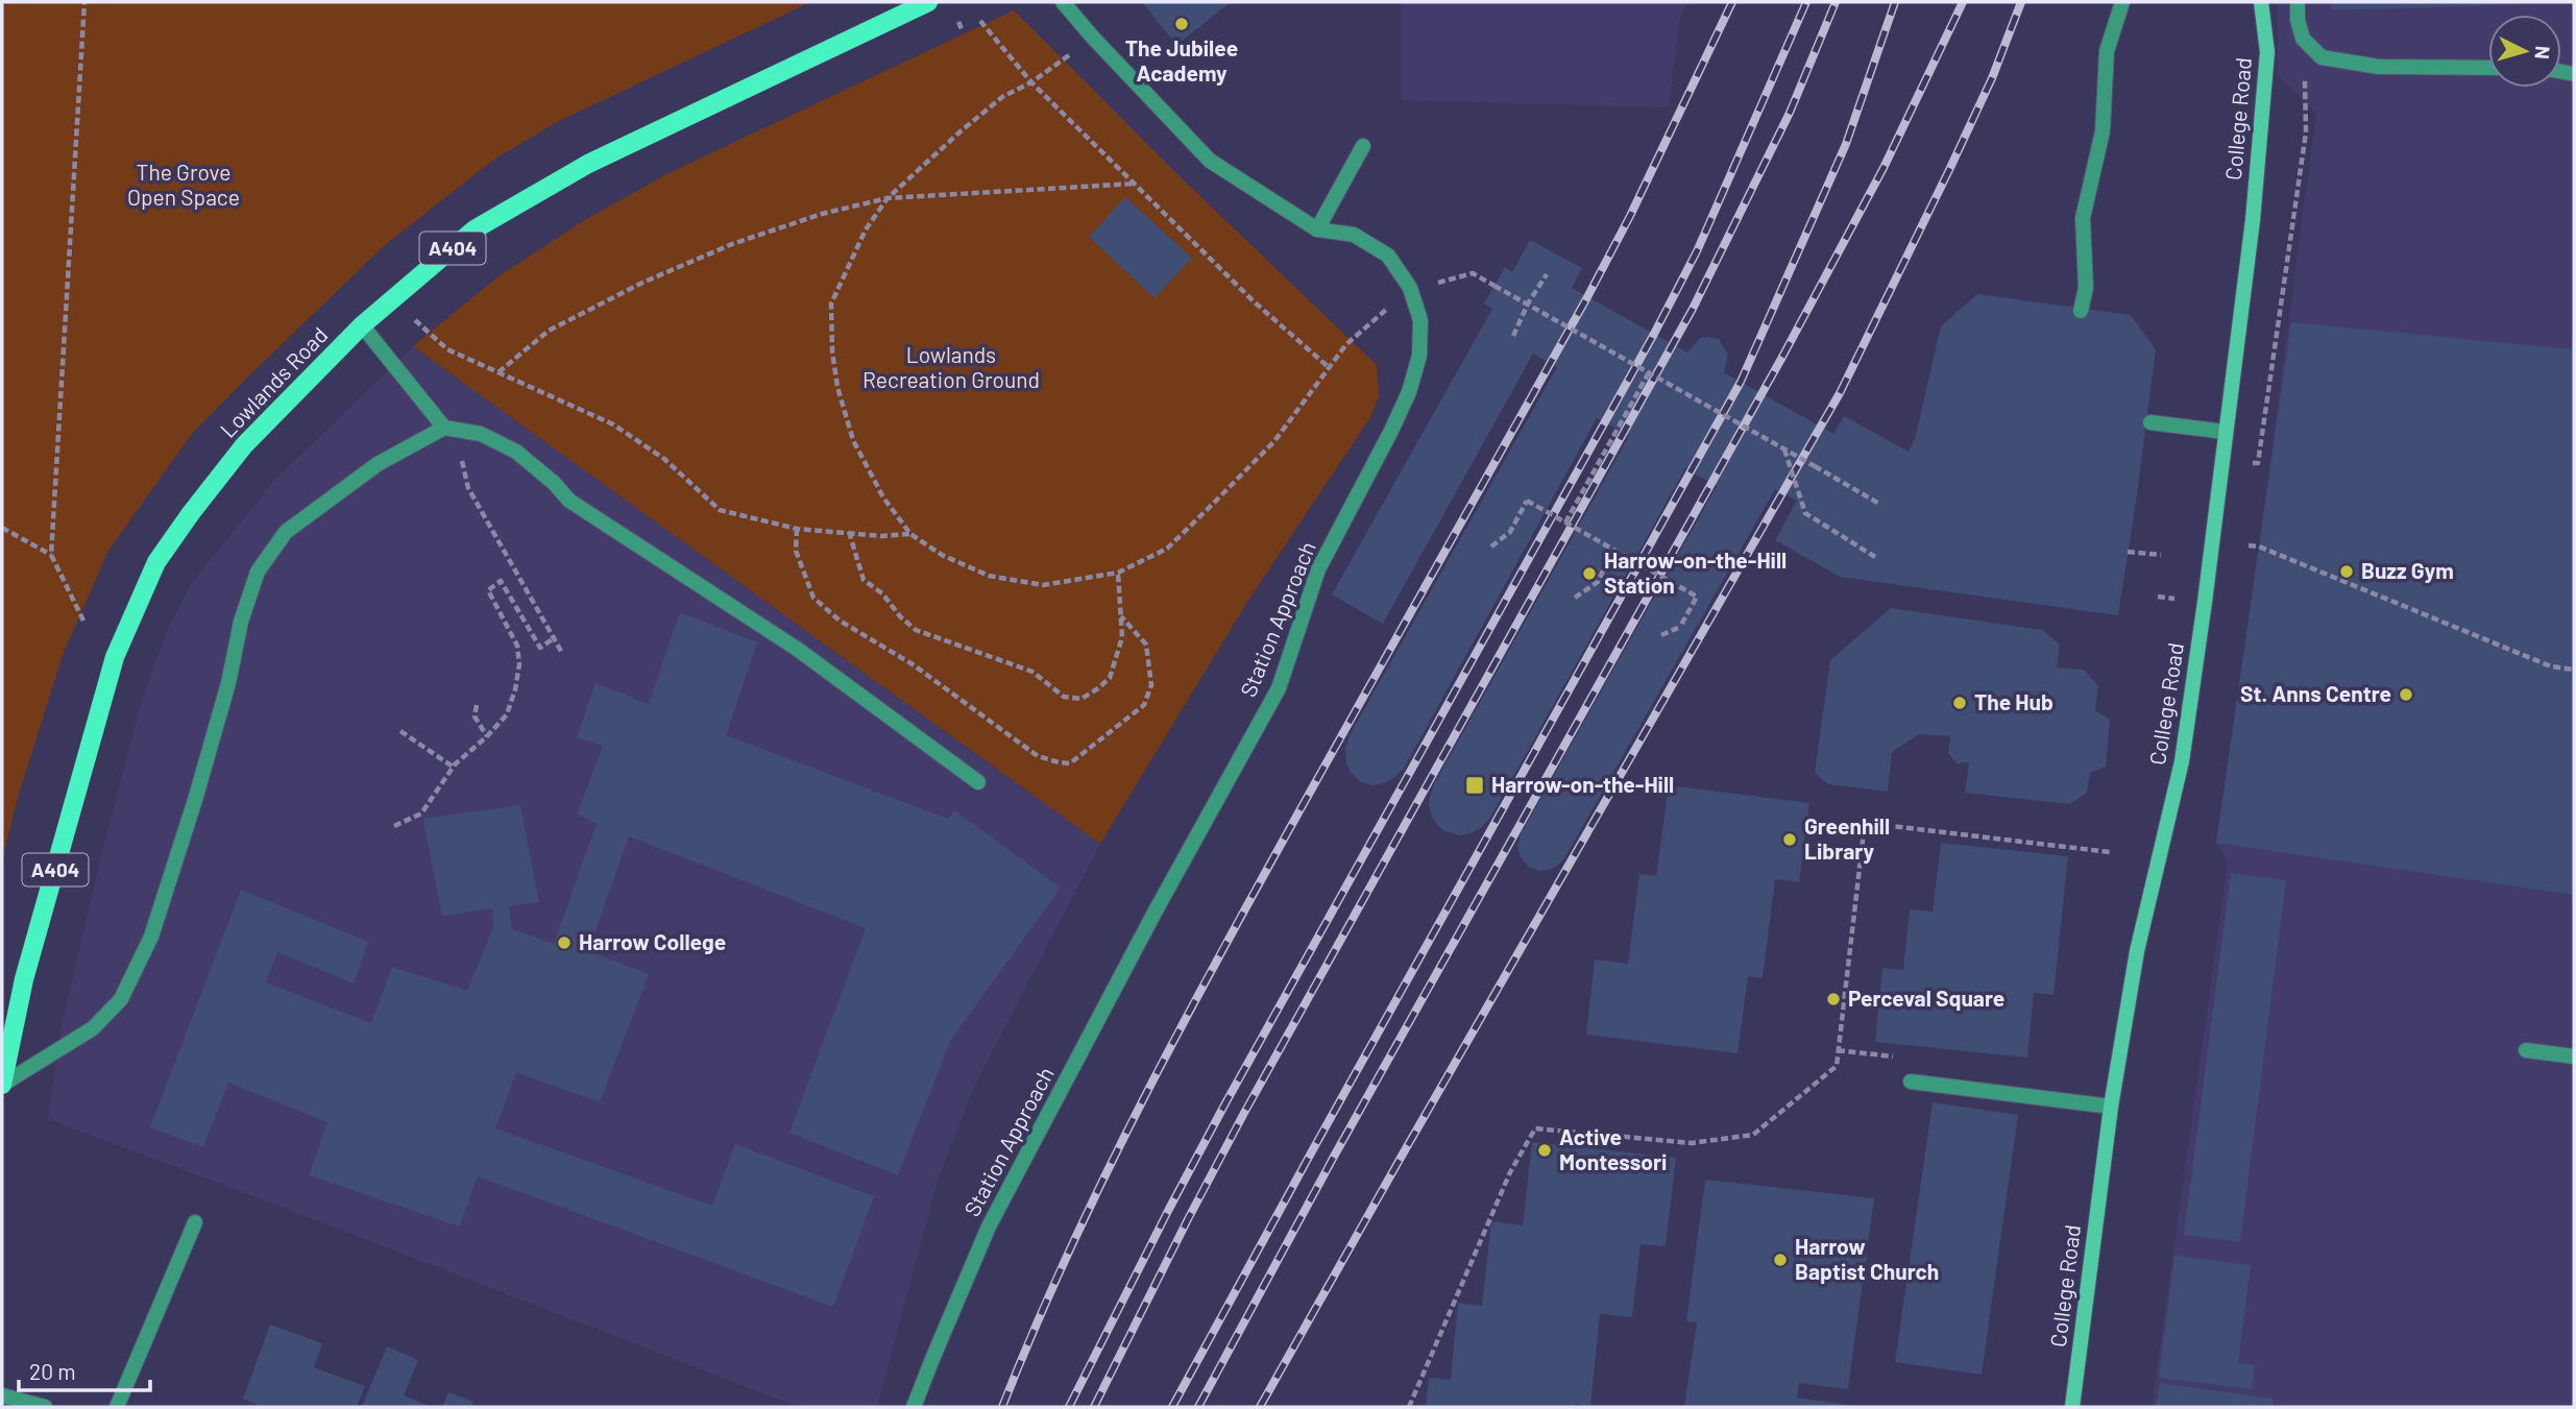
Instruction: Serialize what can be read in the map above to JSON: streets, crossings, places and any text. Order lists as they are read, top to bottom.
{
  "streets": {
    "main road": ["College Road", "A404", "Lowlands Road"],
    "street": ["Station Approach"]
  },
  "parks": ["The Grove Open Space", "Lowlands Recreation Ground"],
  "places": {
    "other": [
      "The Jubilee Academy",
      "Buzz Gym",
      "Harrow-on-the-Hill Station",
      "St. Anns Centre",
      "The Hub",
      "Greenhill Library",
      "Harrow College",
      "Perceval Square",
      "Active Montessori",
      "Harrow Baptist Church"
    ],
    "transit": ["Harrow-on-the-Hill"]
  },
  "scale_bar": "20 m",
  "north": "right"
}
